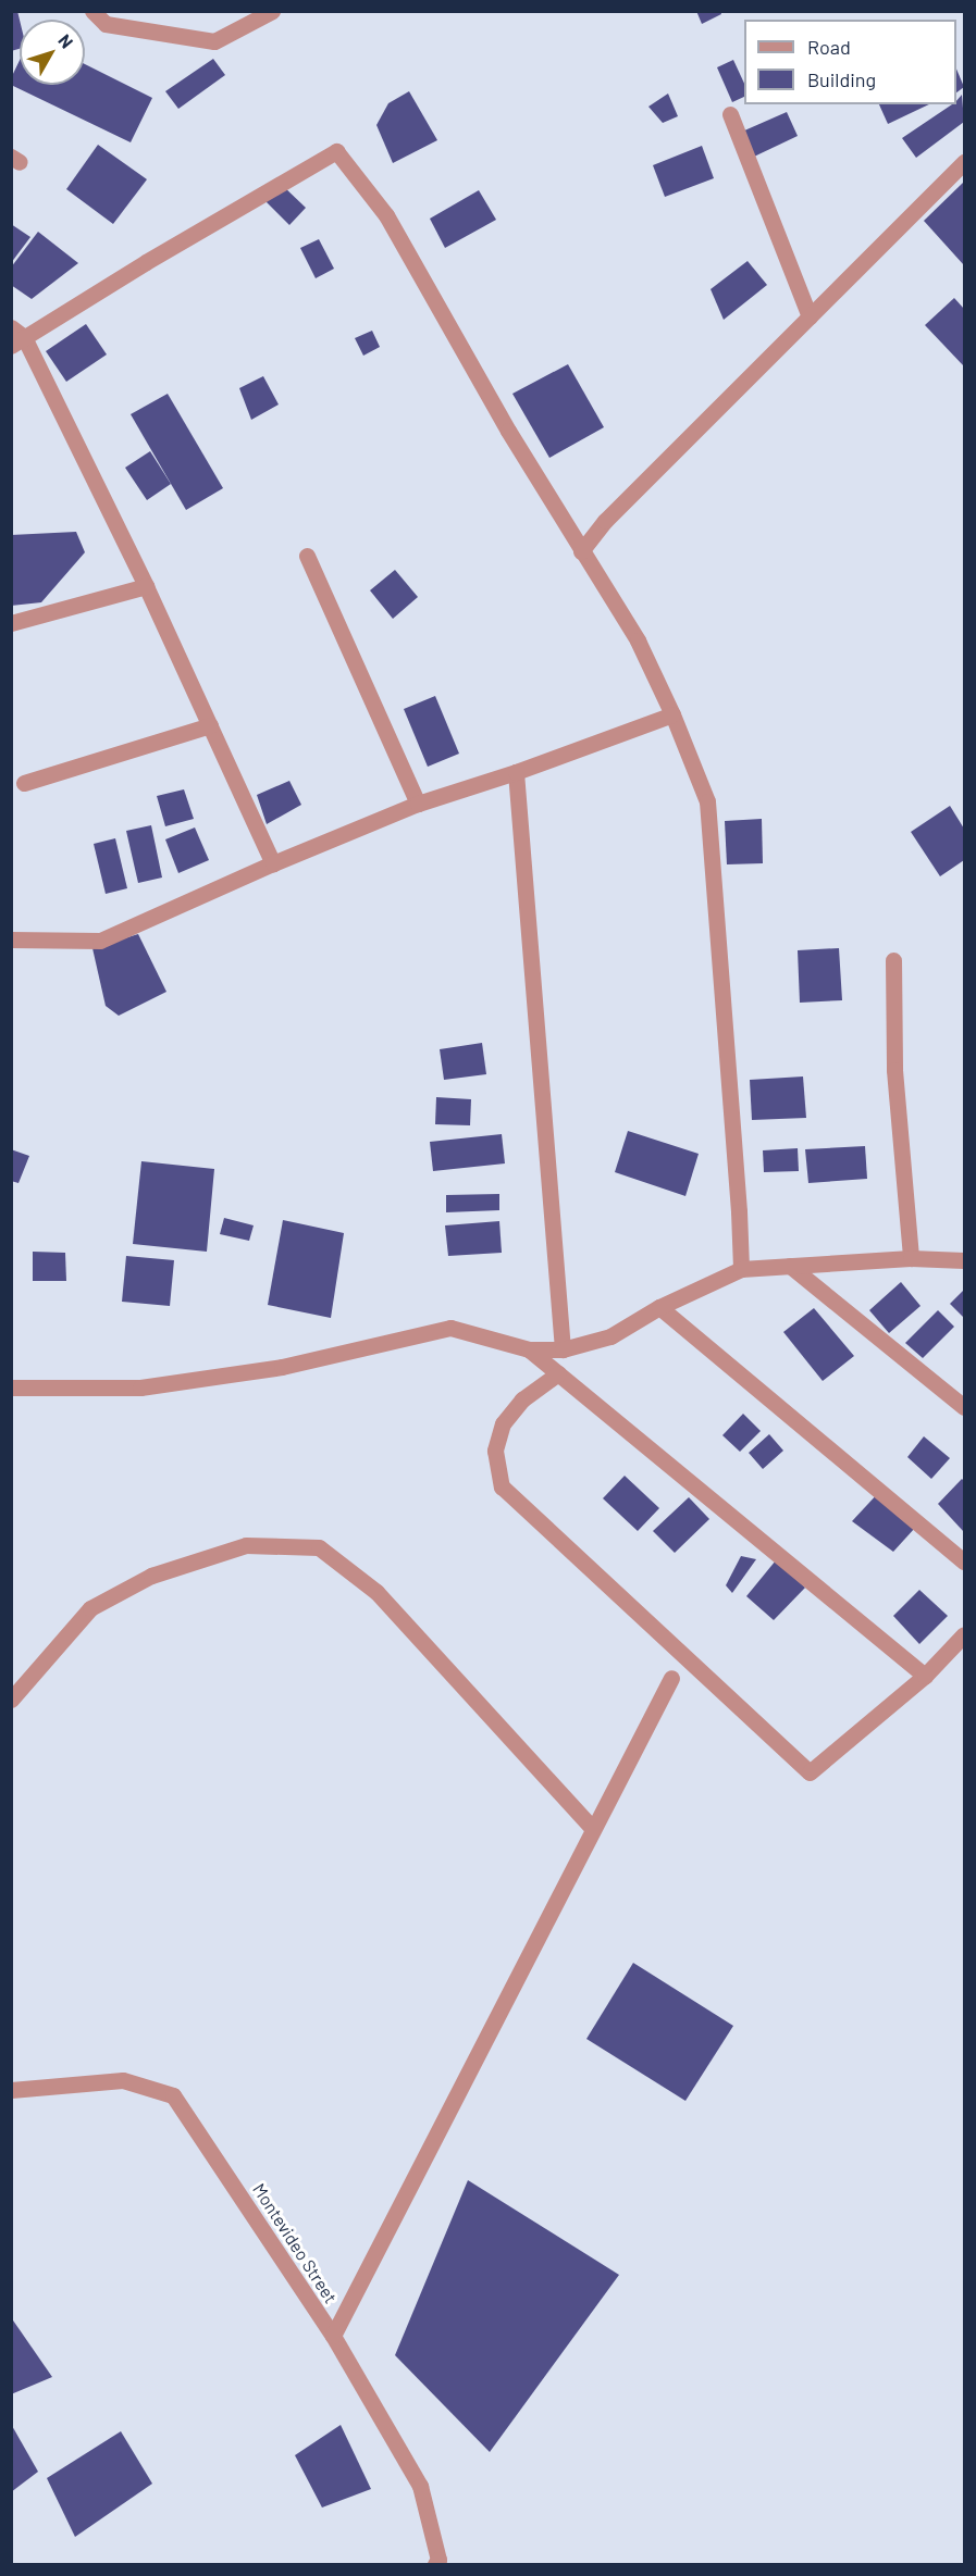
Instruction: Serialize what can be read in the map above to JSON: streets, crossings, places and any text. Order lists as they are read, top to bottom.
{
  "streets": {
    "street": ["Montevideo Street"]
  },
  "legend": ["Road", "Building"],
  "north": "top right"
}
